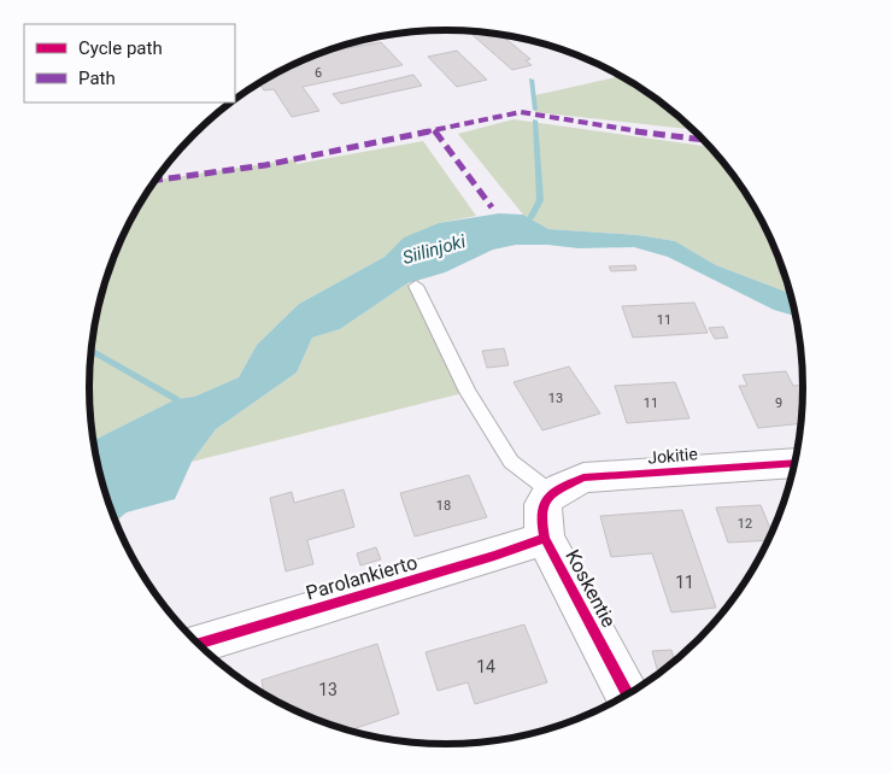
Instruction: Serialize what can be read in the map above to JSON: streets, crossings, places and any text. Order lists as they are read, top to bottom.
{
  "streets": {
    "street": ["Jokitie", "Parolankierto", "Koskentie"]
  },
  "crossings": [
    ["Jokitie", "Koskentie"],
    ["Parolankierto", "Koskentie"]
  ],
  "water": ["Siilinjoki"],
  "house_numbers": [
    "6",
    "11",
    "13",
    "11",
    "9",
    "18",
    "12",
    "11",
    "14",
    "13"
  ],
  "legend": ["Cycle path", "Path"]
}
